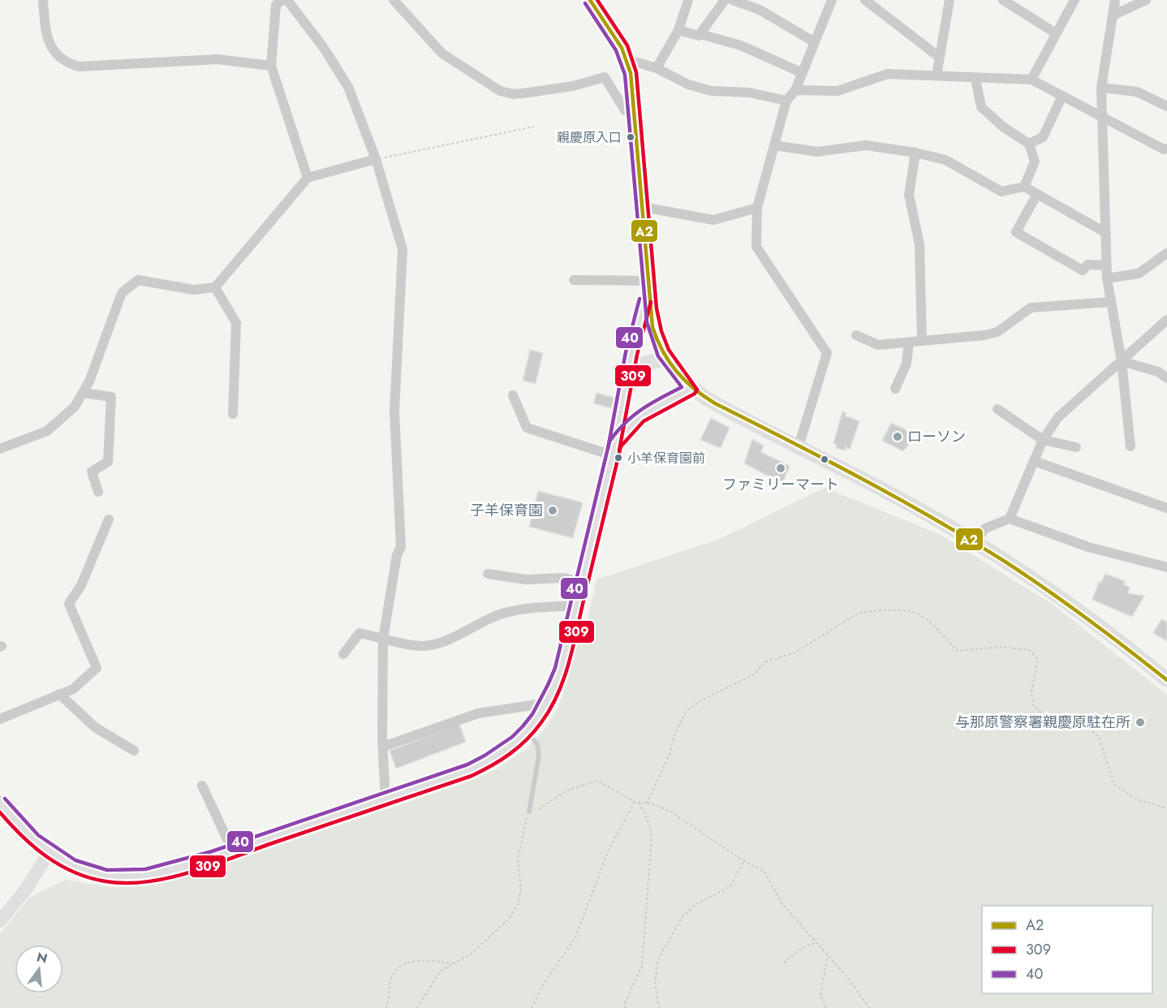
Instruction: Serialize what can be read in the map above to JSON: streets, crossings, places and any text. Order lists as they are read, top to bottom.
{
  "places": [
    "親慶原入口",
    "ローソン",
    "小羊保育園前",
    "ファミリーマート",
    "子羊保育園",
    "与那原警察署親慶原駐在所"
  ],
  "lines": ["transit line A2", "transit line 309", "transit line 40"],
  "legend": ["A2", "309", "40"],
  "north": "top"
}
